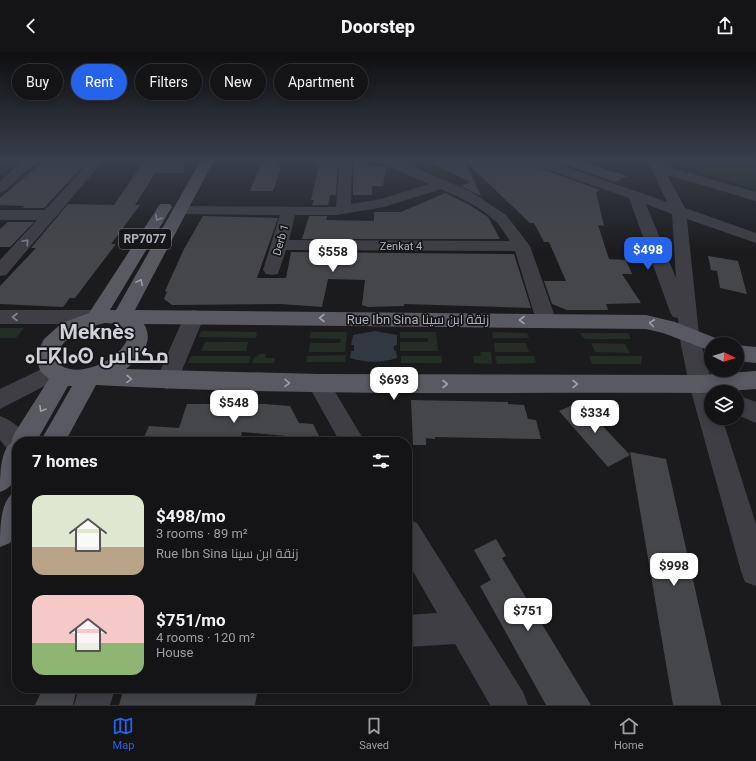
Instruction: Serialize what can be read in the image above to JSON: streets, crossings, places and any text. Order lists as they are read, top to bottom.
{
  "streets": {
    "main road": ["RP7077", "Rue Ibn Sina زنقة ابن سينا"],
    "street": ["Derb 1", "Zenkat 4"]
  },
  "crossings": [
    ["RP7077", "Rue Ibn Sina زنقة ابن سينا"],
    ["Derb 1", "Zenkat 4"]
  ],
  "districts": ["Meknès ⴰⵎⴽⵏⴰⵙ مكناس"],
  "north": "right",
  "page": {
    "header": "Doorstep",
    "chip": [
      "Buy",
      "Rent",
      "Filters",
      "New",
      "Apartment"
    ],
    "price": [
      "$498",
      "$558",
      "$693",
      "$548",
      "$334",
      "$998",
      "$751"
    ],
    "heading": "7 homes",
    "list": [
      {
        "name": "$498/mo",
        "note": "3 rooms · 89 m² · Rue Ibn Sina زنقة ابن سينا"
      },
      {
        "name": "$751/mo",
        "note": "4 rooms · 120 m² · House"
      }
    ],
    "tabs": ["Map", "Saved", "Home"]
  }
}
